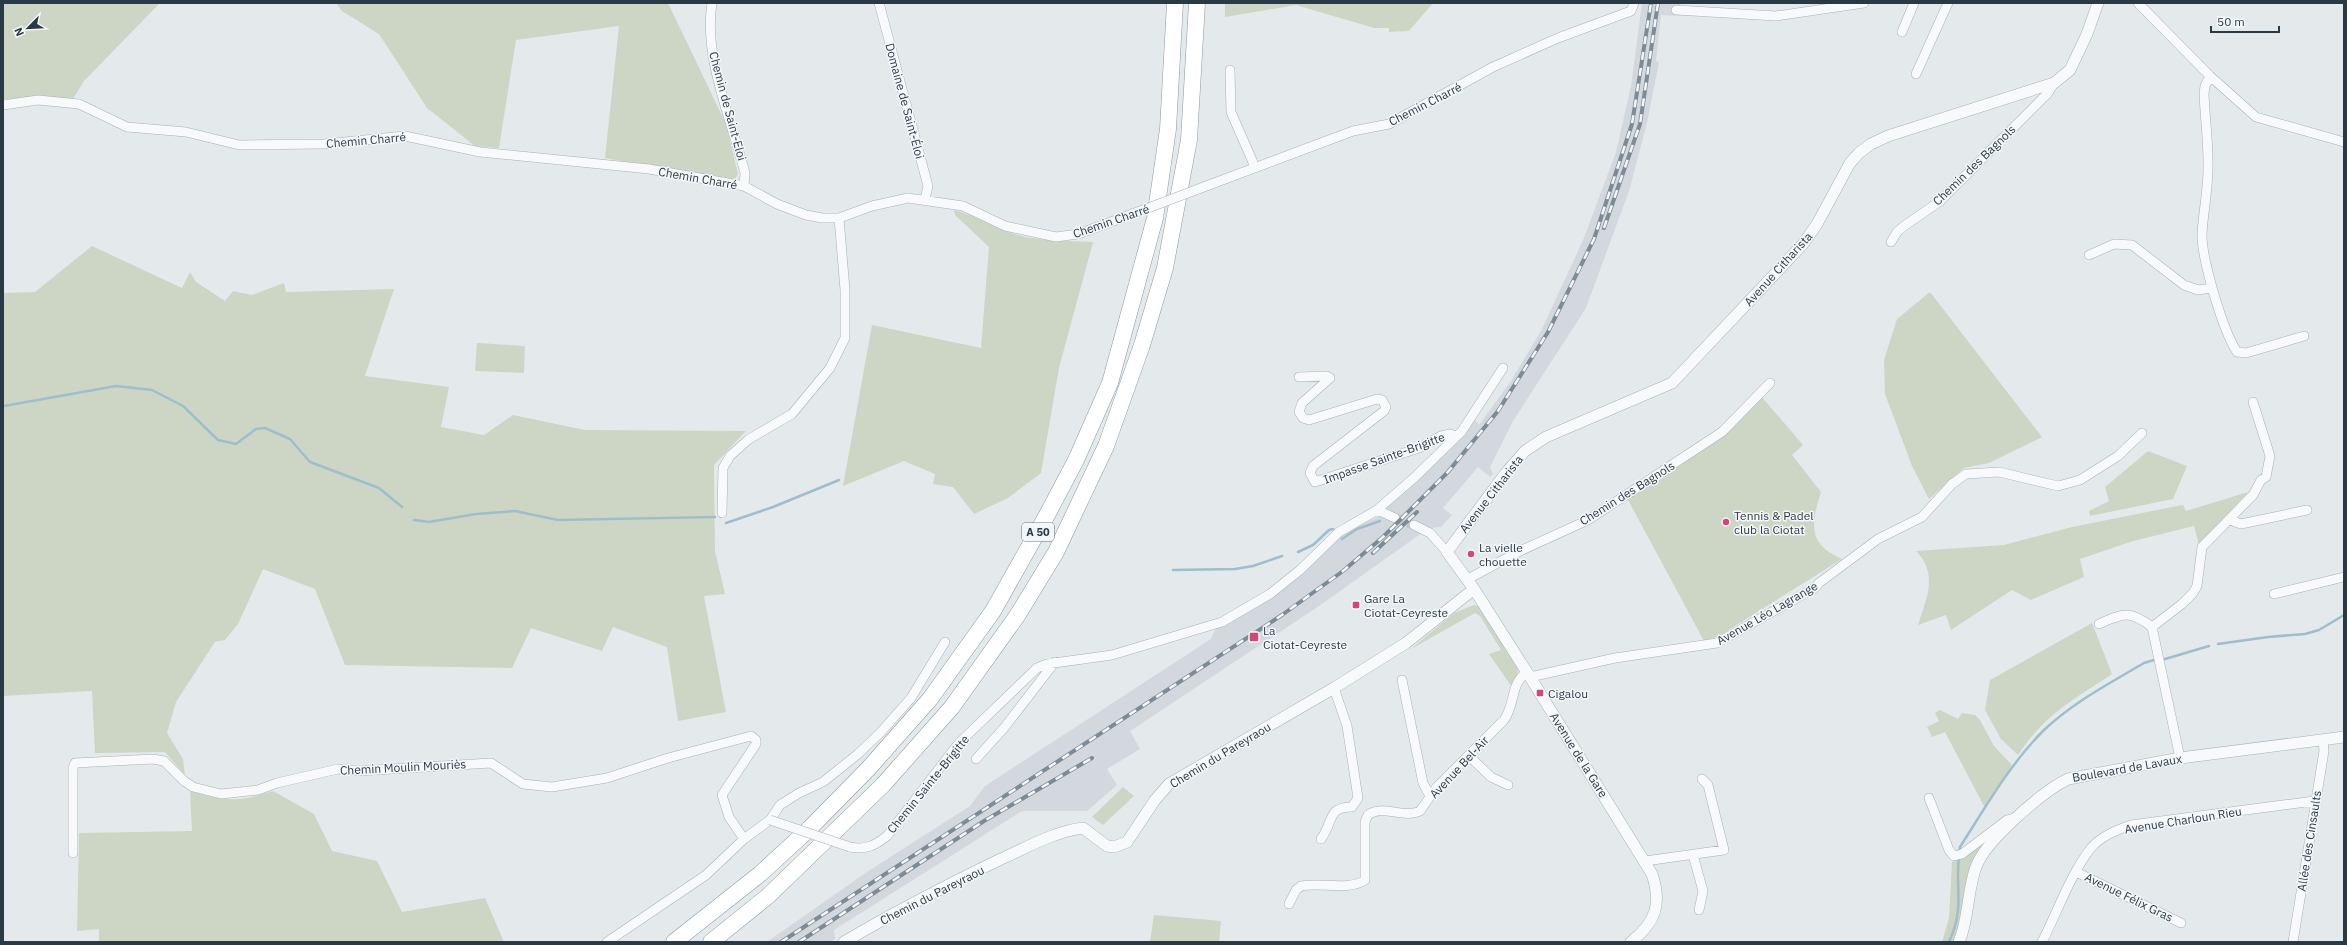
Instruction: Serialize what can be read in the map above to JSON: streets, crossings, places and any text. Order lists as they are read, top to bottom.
{
  "streets": {
    "highway": ["A 50"],
    "street": [
      "Domaine de Saint-Éloi",
      "Chemin Charré",
      "Chemin de Saint-Eloi",
      "Chemin des Bagnols",
      "Avenue Citharista",
      "Impasse Sainte-Brigitte",
      "Avenue Léo Lagrange",
      "Chemin du Pareyraou",
      "Avenue de la Gare",
      "Chemin Moulin Mouriès",
      "Avenue Bel-Air",
      "Boulevard de Lavaux",
      "Chemin Sainte-Brigitte",
      "Avenue Charloun Rieu",
      "Allée des Cinsaults",
      "Avenue Félix Gras"
    ]
  },
  "crossings": [
    ["Domaine de Saint-Éloi", "Chemin Charré"],
    ["Chemin Charré", "Chemin de Saint-Eloi"],
    ["Chemin des Bagnols", "Avenue Citharista"],
    ["Chemin des Bagnols", "Chemin du Pareyraou"],
    ["Chemin des Bagnols", "Avenue de la Gare"],
    ["Avenue Citharista", "Avenue de la Gare"],
    ["Impasse Sainte-Brigitte", "Chemin Sainte-Brigitte"],
    ["Avenue Léo Lagrange", "Avenue de la Gare"],
    ["Avenue Léo Lagrange", "Avenue Bel-Air"],
    ["Chemin du Pareyraou", "Avenue de la Gare"],
    ["Avenue de la Gare", "Avenue Bel-Air"],
    ["Boulevard de Lavaux", "Allée des Cinsaults"],
    ["Avenue Charloun Rieu", "Allée des Cinsaults"],
    ["Avenue Charloun Rieu", "Avenue Félix Gras"]
  ],
  "places": {
    "other": ["Tennis & Padel club la Ciotat", "La vielle chouette"],
    "transit": ["Gare La Ciotat-Ceyreste", "La Ciotat-Ceyreste", "Cigalou"]
  },
  "scale_bar": "50 m",
  "north": "bottom left"
}
